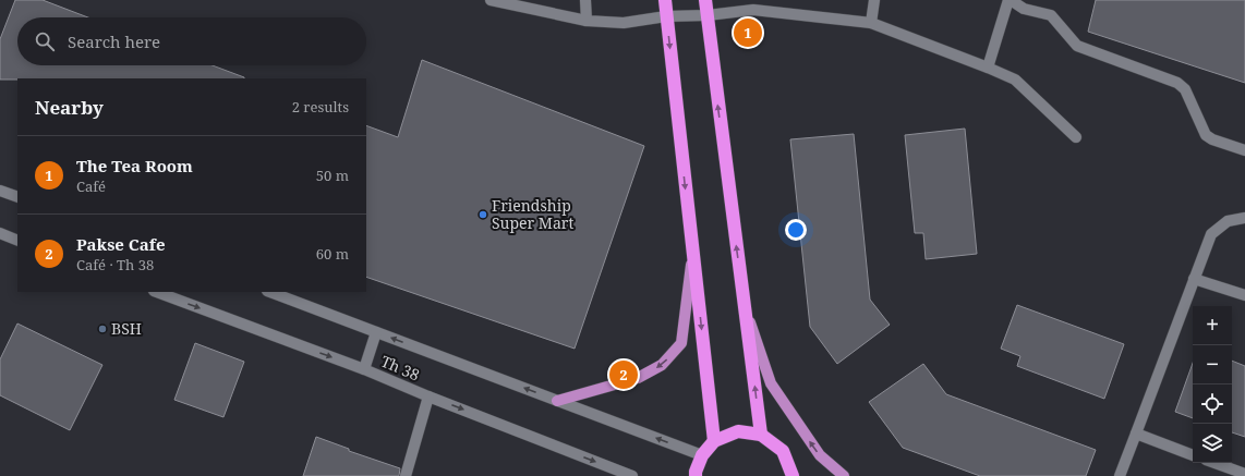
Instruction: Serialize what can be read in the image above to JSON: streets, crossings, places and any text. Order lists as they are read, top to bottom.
{
  "streets": {
    "street": ["Th 38"]
  },
  "places": ["Friendship Super Mart", "BSH"],
  "page": {
    "pins": ["1", "2"],
    "search": "Search here",
    "heading": ["Nearby", "2 results"],
    "list": [
      {
        "mark": "1",
        "name": "The Tea Room",
        "note": "Café",
        "value": "50 m"
      },
      {
        "mark": "2",
        "name": "Pakse Cafe",
        "note": "Café · Th 38",
        "value": "60 m"
      }
    ],
    "map_buttons": ["+", "−"]
  }
}
